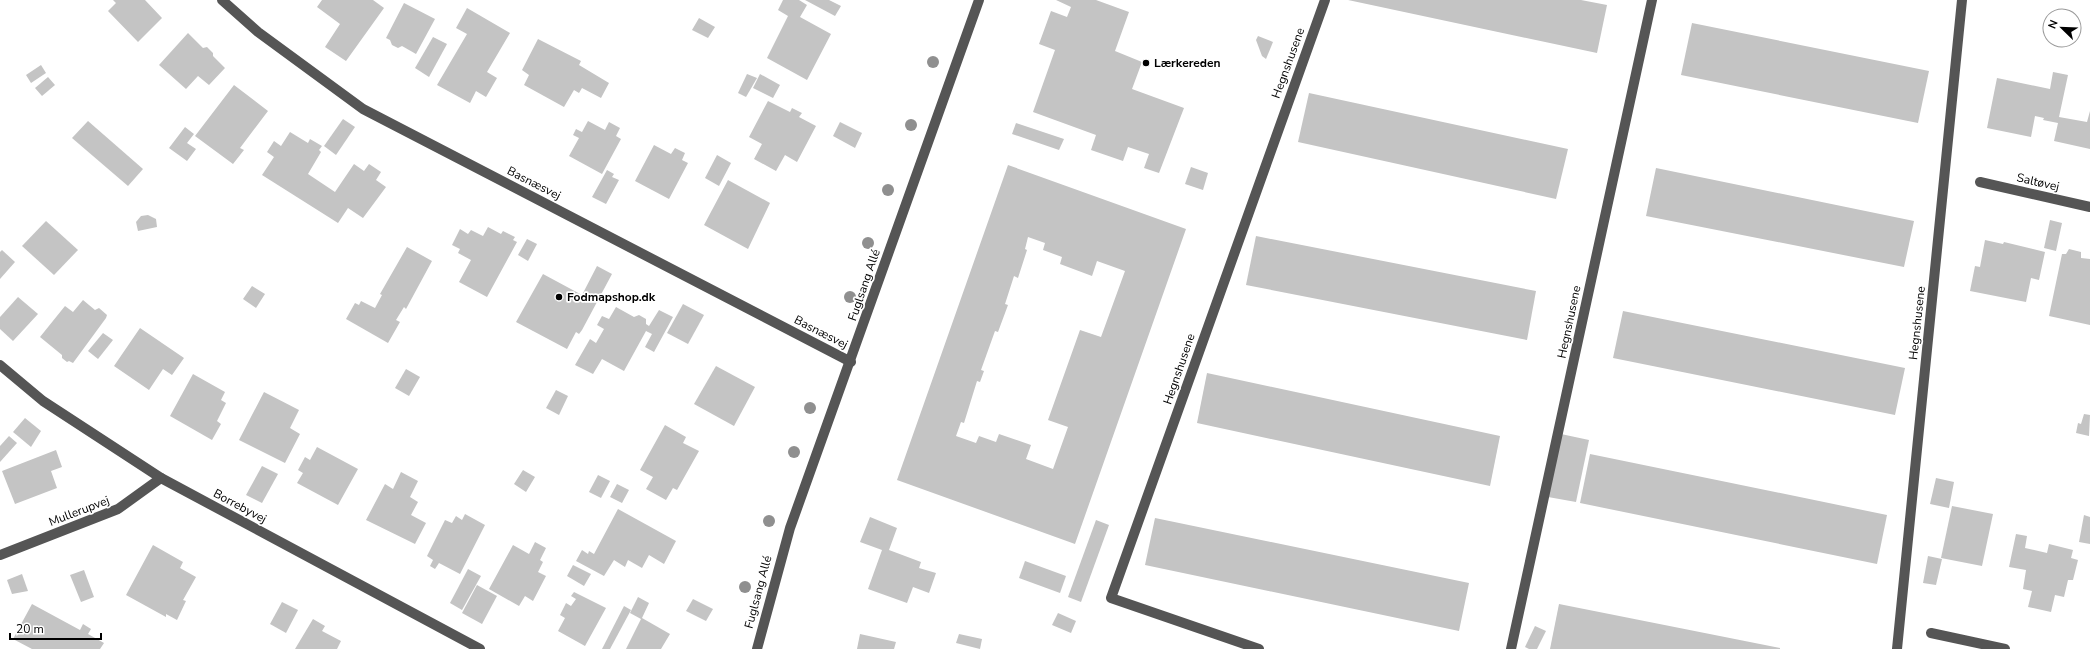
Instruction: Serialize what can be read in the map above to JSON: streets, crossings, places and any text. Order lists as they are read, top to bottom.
{
  "streets": {
    "street": [
      "Hegnshusene",
      "Saltøvej",
      "Basnæsvej",
      "Fuglsang Allé",
      "Borrebyvej",
      "Mullerupvej"
    ]
  },
  "crossings": [
    ["Basnæsvej", "Fuglsang Allé"],
    ["Borrebyvej", "Mullerupvej"]
  ],
  "places": ["Lærkereden", "Fodmapshop.dk"],
  "scale_bar": "20 m",
  "north": "top left"
}
